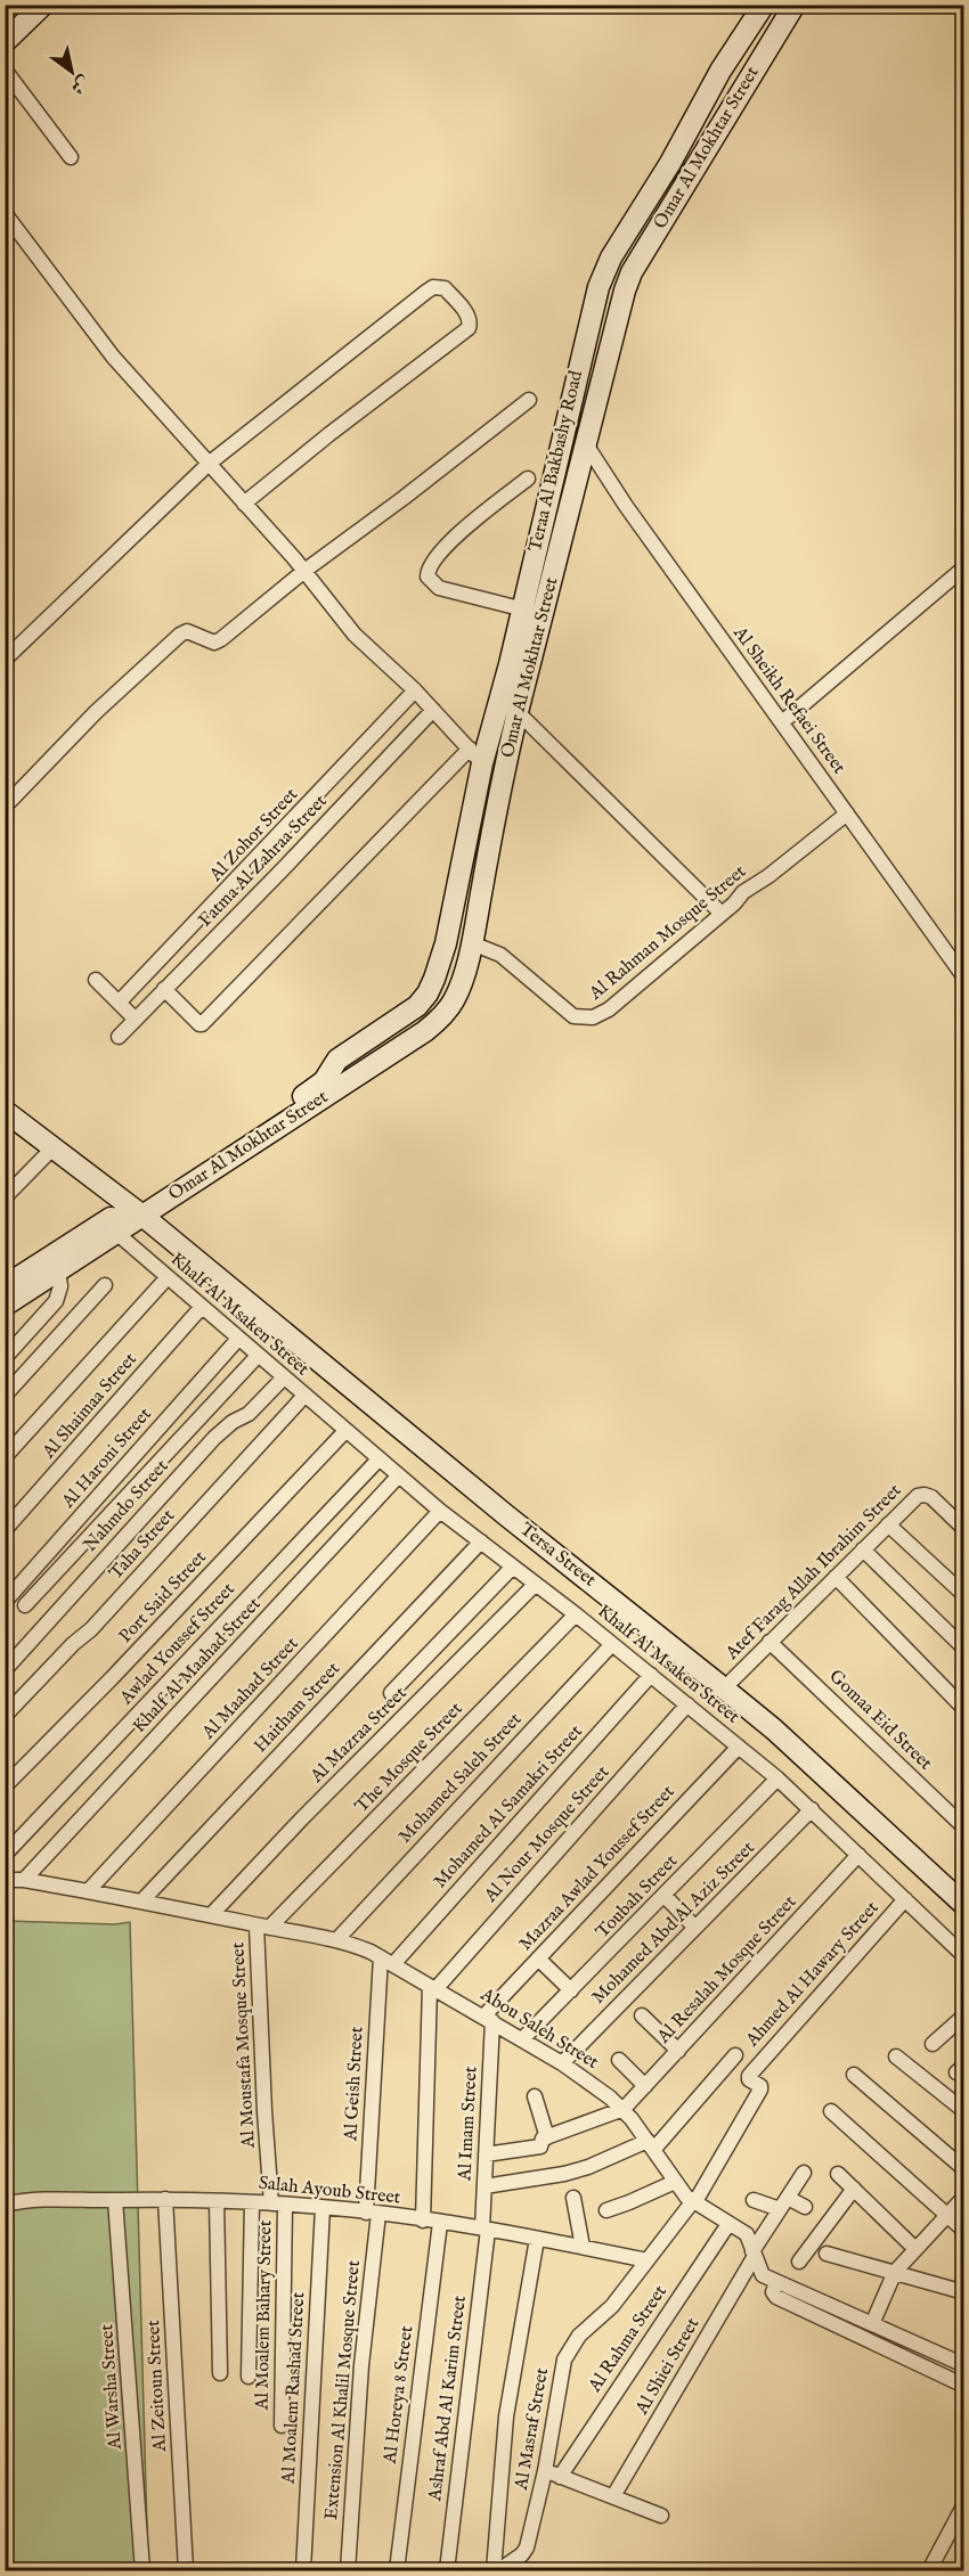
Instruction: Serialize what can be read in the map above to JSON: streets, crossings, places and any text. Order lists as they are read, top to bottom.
{
  "streets": {
    "street": [
      "Omar Al Mokhtar Street",
      "Teraa Al Bakbashy Road",
      "Al Sheikh Refaei Street",
      "Al Zohor Street",
      "Fatma Al Zahraa Street",
      "Al Rahman Mosque Street",
      "Khalf Al Msaken Street",
      "Al Shaimaa Street",
      "Al Haroni Street",
      "Nahmdo Street",
      "Taha Street",
      "Tersa Street",
      "Atef Farag Allah Ibrahim Street",
      "Port Said Street",
      "Awlad Youssef Street",
      "Khalf Al Maahad Street",
      "Al Maahad Street",
      "Haitham Street",
      "Gomaa Eid Street",
      "Al Mazraa Street",
      "The Mosque Street",
      "Mohamed Saleh Street",
      "Mohamed Al Samakri Street",
      "Al Nour Mosque Street",
      "Mazraa Awlad Youssef Street",
      "Toubah Street",
      "Mohamed Abd Al Aziz Street",
      "Al Resalah Mosque Street",
      "Ahmed Al Hawary Street",
      "Abou Saleh Street",
      "Al Moustafa Mosque Street",
      "Al Geish Street",
      "Al Imam Street",
      "Salah Ayoub Street",
      "Al Moalem Bahary Street",
      "Al Rahma Street",
      "Al Shiei Street",
      "Al Zeitoun Street",
      "Al Warsha Street",
      "Al Moalem Rashad Street",
      "Extension Al Khalil Mosque Street",
      "Al Horeya 8 Street",
      "Ashraf Abd Al Karim Street",
      "Al Masraf Street"
    ]
  },
  "crossings": [
    ["Omar Al Mokhtar Street", "Teraa Al Bakbashy Road"],
    ["Omar Al Mokhtar Street", "Al Sheikh Refaei Street"],
    ["Omar Al Mokhtar Street", "Al Rahman Mosque Street"],
    ["Omar Al Mokhtar Street", "Khalf Al Msaken Street"],
    ["Omar Al Mokhtar Street", "Tersa Street"],
    ["Al Sheikh Refaei Street", "Al Rahman Mosque Street"],
    ["Khalf Al Msaken Street", "Al Shaimaa Street"],
    ["Khalf Al Msaken Street", "Al Haroni Street"],
    ["Khalf Al Msaken Street", "Nahmdo Street"],
    ["Khalf Al Msaken Street", "Taha Street"],
    ["Khalf Al Msaken Street", "Port Said Street"],
    ["Khalf Al Msaken Street", "Awlad Youssef Street"],
    ["Khalf Al Msaken Street", "Khalf Al Maahad Street"],
    ["Khalf Al Msaken Street", "Al Maahad Street"],
    ["Khalf Al Msaken Street", "Haitham Street"],
    ["Khalf Al Msaken Street", "Al Mazraa Street"],
    ["Khalf Al Msaken Street", "The Mosque Street"],
    ["Khalf Al Msaken Street", "Mohamed Saleh Street"],
    ["Khalf Al Msaken Street", "Mohamed Al Samakri Street"],
    ["Khalf Al Msaken Street", "Al Nour Mosque Street"],
    ["Khalf Al Msaken Street", "Mazraa Awlad Youssef Street"],
    ["Khalf Al Msaken Street", "Toubah Street"],
    ["Khalf Al Msaken Street", "Mohamed Abd Al Aziz Street"],
    ["Khalf Al Msaken Street", "Al Resalah Mosque Street"],
    ["Khalf Al Msaken Street", "Ahmed Al Hawary Street"],
    ["Tersa Street", "Atef Farag Allah Ibrahim Street"],
    ["Atef Farag Allah Ibrahim Street", "Gomaa Eid Street"],
    ["Khalf Al Maahad Street", "Abou Saleh Street"],
    ["Al Maahad Street", "Abou Saleh Street"],
    ["Haitham Street", "Abou Saleh Street"],
    ["Al Mazraa Street", "Abou Saleh Street"],
    ["The Mosque Street", "Abou Saleh Street"],
    ["The Mosque Street", "Al Moustafa Mosque Street"],
    ["Mohamed Saleh Street", "Abou Saleh Street"],
    ["Mohamed Al Samakri Street", "Abou Saleh Street"],
    ["Mohamed Al Samakri Street", "Al Geish Street"],
    ["Al Nour Mosque Street", "Abou Saleh Street"],
    ["Mazraa Awlad Youssef Street", "Abou Saleh Street"],
    ["Mazraa Awlad Youssef Street", "Al Imam Street"],
    ["Toubah Street", "Abou Saleh Street"],
    ["Mohamed Abd Al Aziz Street", "Abou Saleh Street"],
    ["Al Resalah Mosque Street", "Abou Saleh Street"],
    ["Ahmed Al Hawary Street", "Al Masraf Street"],
    ["Abou Saleh Street", "Al Moustafa Mosque Street"],
    ["Abou Saleh Street", "Al Geish Street"],
    ["Abou Saleh Street", "Al Imam Street"],
    ["Abou Saleh Street", "Al Rahma Street"],
    ["Abou Saleh Street", "Al Shiei Street"],
    ["Abou Saleh Street", "Al Masraf Street"],
    ["Al Moustafa Mosque Street", "Salah Ayoub Street"],
    ["Al Moustafa Mosque Street", "Al Moalem Bahary Street"],
    ["Al Geish Street", "Salah Ayoub Street"],
    ["Al Geish Street", "Extension Al Khalil Mosque Street"],
    ["Al Imam Street", "Salah Ayoub Street"],
    ["Al Imam Street", "Ashraf Abd Al Karim Street"],
    ["Salah Ayoub Street", "Al Moalem Bahary Street"],
    ["Salah Ayoub Street", "Al Zeitoun Street"],
    ["Salah Ayoub Street", "Al Warsha Street"],
    ["Salah Ayoub Street", "Al Moalem Rashad Street"],
    ["Salah Ayoub Street", "Extension Al Khalil Mosque Street"],
    ["Salah Ayoub Street", "Al Horeya 8 Street"],
    ["Salah Ayoub Street", "Ashraf Abd Al Karim Street"],
    ["Salah Ayoub Street", "Al Masraf Street"]
  ],
  "north": "bottom right"
}
